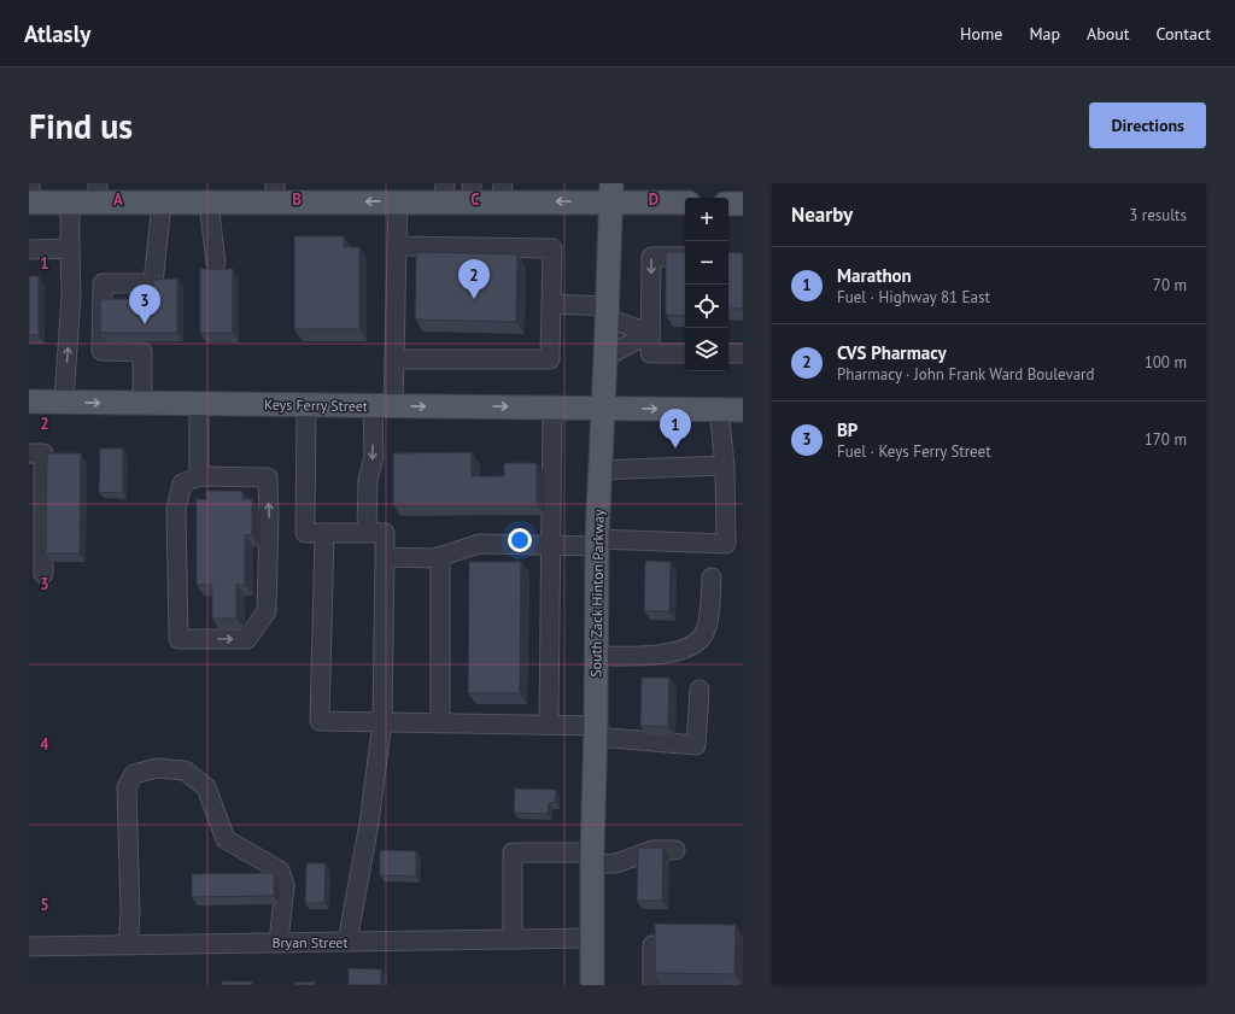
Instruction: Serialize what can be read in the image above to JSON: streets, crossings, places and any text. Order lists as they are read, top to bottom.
{
  "streets": {
    "main road": ["Keys Ferry Street", "South Zack Hinton Parkway"],
    "street": ["Bryan Street"]
  },
  "crossings": [
    ["Keys Ferry Street", "South Zack Hinton Parkway"],
    ["South Zack Hinton Parkway", "Bryan Street"]
  ],
  "one_way": ["Keys Ferry Street"],
  "page": {
    "header": "Atlasly",
    "nav": [
      "Home",
      "Map",
      "About",
      "Contact"
    ],
    "buttons": "Directions",
    "title": "Find us",
    "heading": ["Nearby", "3 results"],
    "map_buttons": ["+", "−"],
    "list": [
      {
        "mark": "1",
        "name": "Marathon",
        "note": "Fuel · Highway 81 East",
        "value": "70 m"
      },
      {
        "mark": "2",
        "name": "CVS Pharmacy",
        "note": "Pharmacy · John Frank Ward Boulevard",
        "value": "100 m"
      },
      {
        "mark": "3",
        "name": "BP",
        "note": "Fuel · Keys Ferry Street",
        "value": "170 m"
      }
    ],
    "pins": ["2", "3", "1"]
  },
  "grid": {
    "columns": [
      "A",
      "B",
      "C",
      "D"
    ],
    "rows": [
      "1",
      "2",
      "3",
      "4",
      "5"
    ]
  }
}
